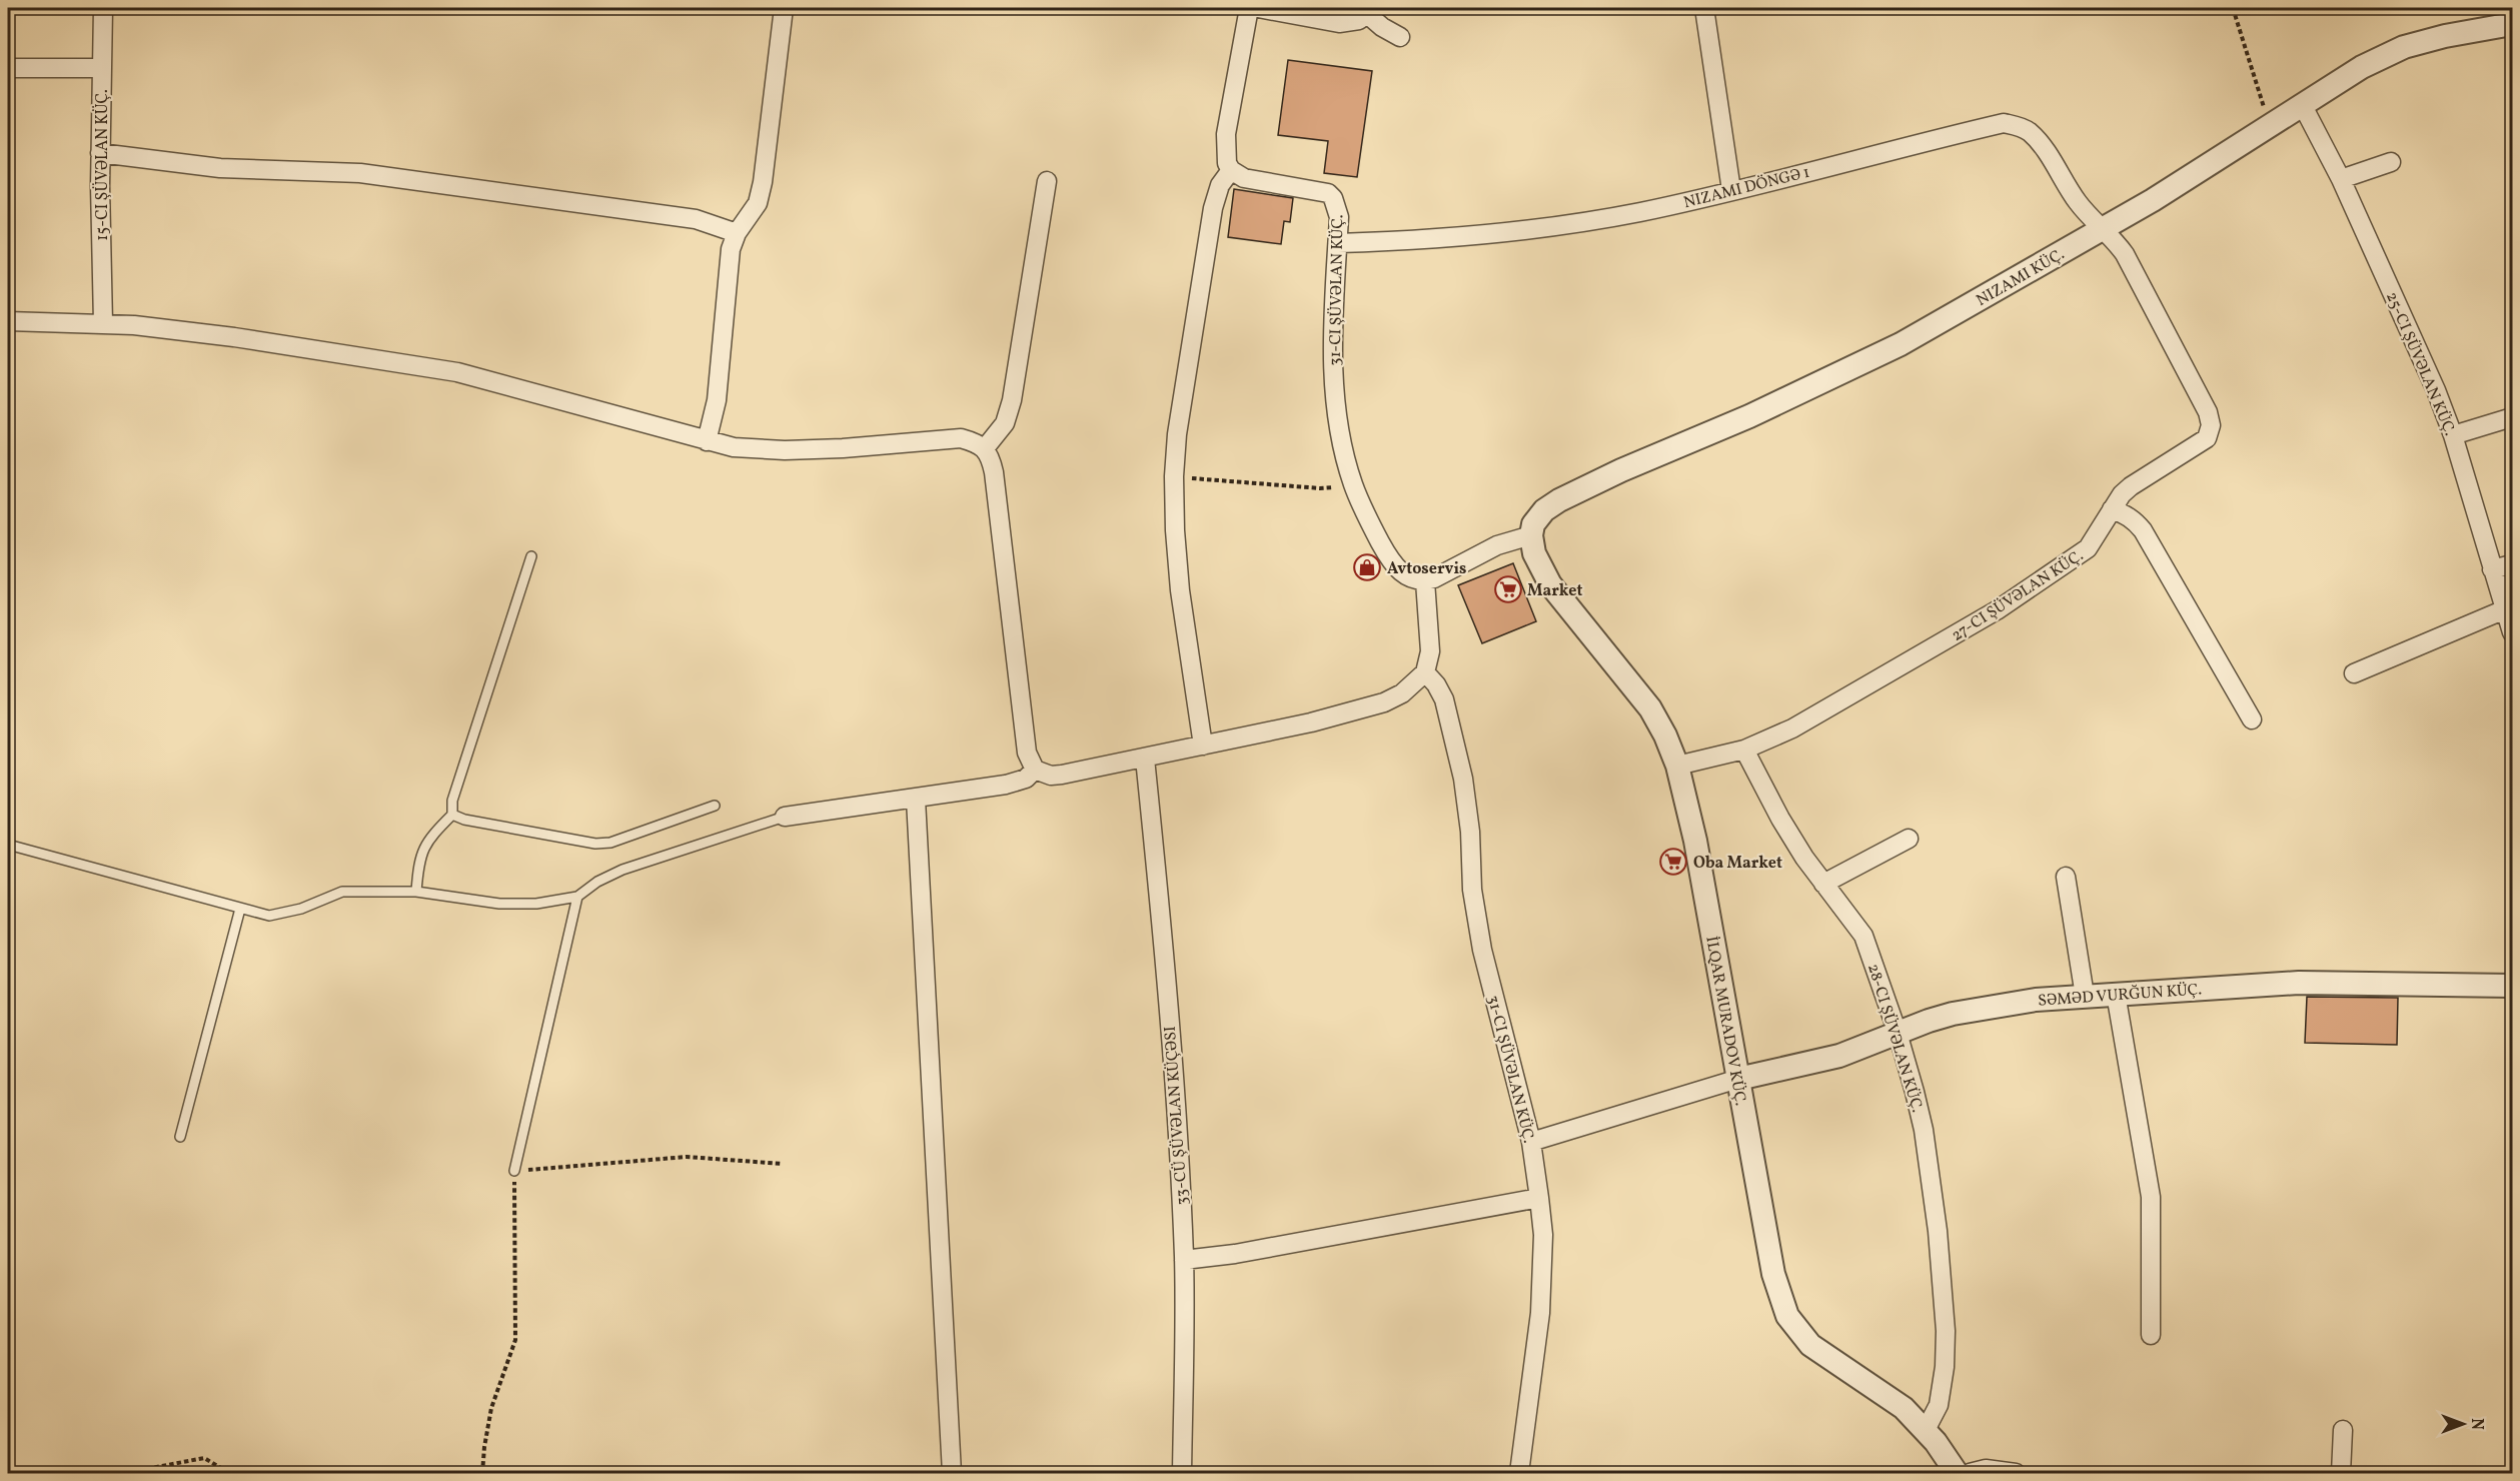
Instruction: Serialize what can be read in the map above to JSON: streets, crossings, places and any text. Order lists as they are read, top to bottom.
{
  "streets": {
    "street": [
      "15-CI ŞÜVƏLAN KÜÇ.",
      "NIZAMI DÖNGƏ 1",
      "NIZAMI KÜÇ.",
      "31-CI ŞÜVƏLAN KÜÇ.",
      "25-CI ŞÜVƏLAN KÜÇ.",
      "27-CI ŞÜVƏLAN KÜÇ.",
      "SƏMƏD VURĞUN KÜÇ.",
      "İLQAR MURADOV KÜÇ.",
      "28-CI ŞÜVƏLAN KÜÇ.",
      "33-CÜ ŞÜVƏLAN KÜÇƏSI"
    ]
  },
  "crossings": [
    ["NIZAMI DÖNGƏ 1", "NIZAMI KÜÇ."],
    ["NIZAMI DÖNGƏ 1", "31-CI ŞÜVƏLAN KÜÇ."],
    ["NIZAMI DÖNGƏ 1", "27-CI ŞÜVƏLAN KÜÇ."],
    ["NIZAMI KÜÇ.", "25-CI ŞÜVƏLAN KÜÇ."],
    ["NIZAMI KÜÇ.", "27-CI ŞÜVƏLAN KÜÇ."],
    ["NIZAMI KÜÇ.", "İLQAR MURADOV KÜÇ."],
    ["27-CI ŞÜVƏLAN KÜÇ.", "İLQAR MURADOV KÜÇ."],
    ["27-CI ŞÜVƏLAN KÜÇ.", "28-CI ŞÜVƏLAN KÜÇ."],
    ["SƏMƏD VURĞUN KÜÇ.", "İLQAR MURADOV KÜÇ."],
    ["SƏMƏD VURĞUN KÜÇ.", "28-CI ŞÜVƏLAN KÜÇ."],
    ["İLQAR MURADOV KÜÇ.", "28-CI ŞÜVƏLAN KÜÇ."]
  ],
  "places": {
    "shop": ["Avtoservis"],
    "supermarket": ["Market", "Oba Market"]
  },
  "north": "right"
}
